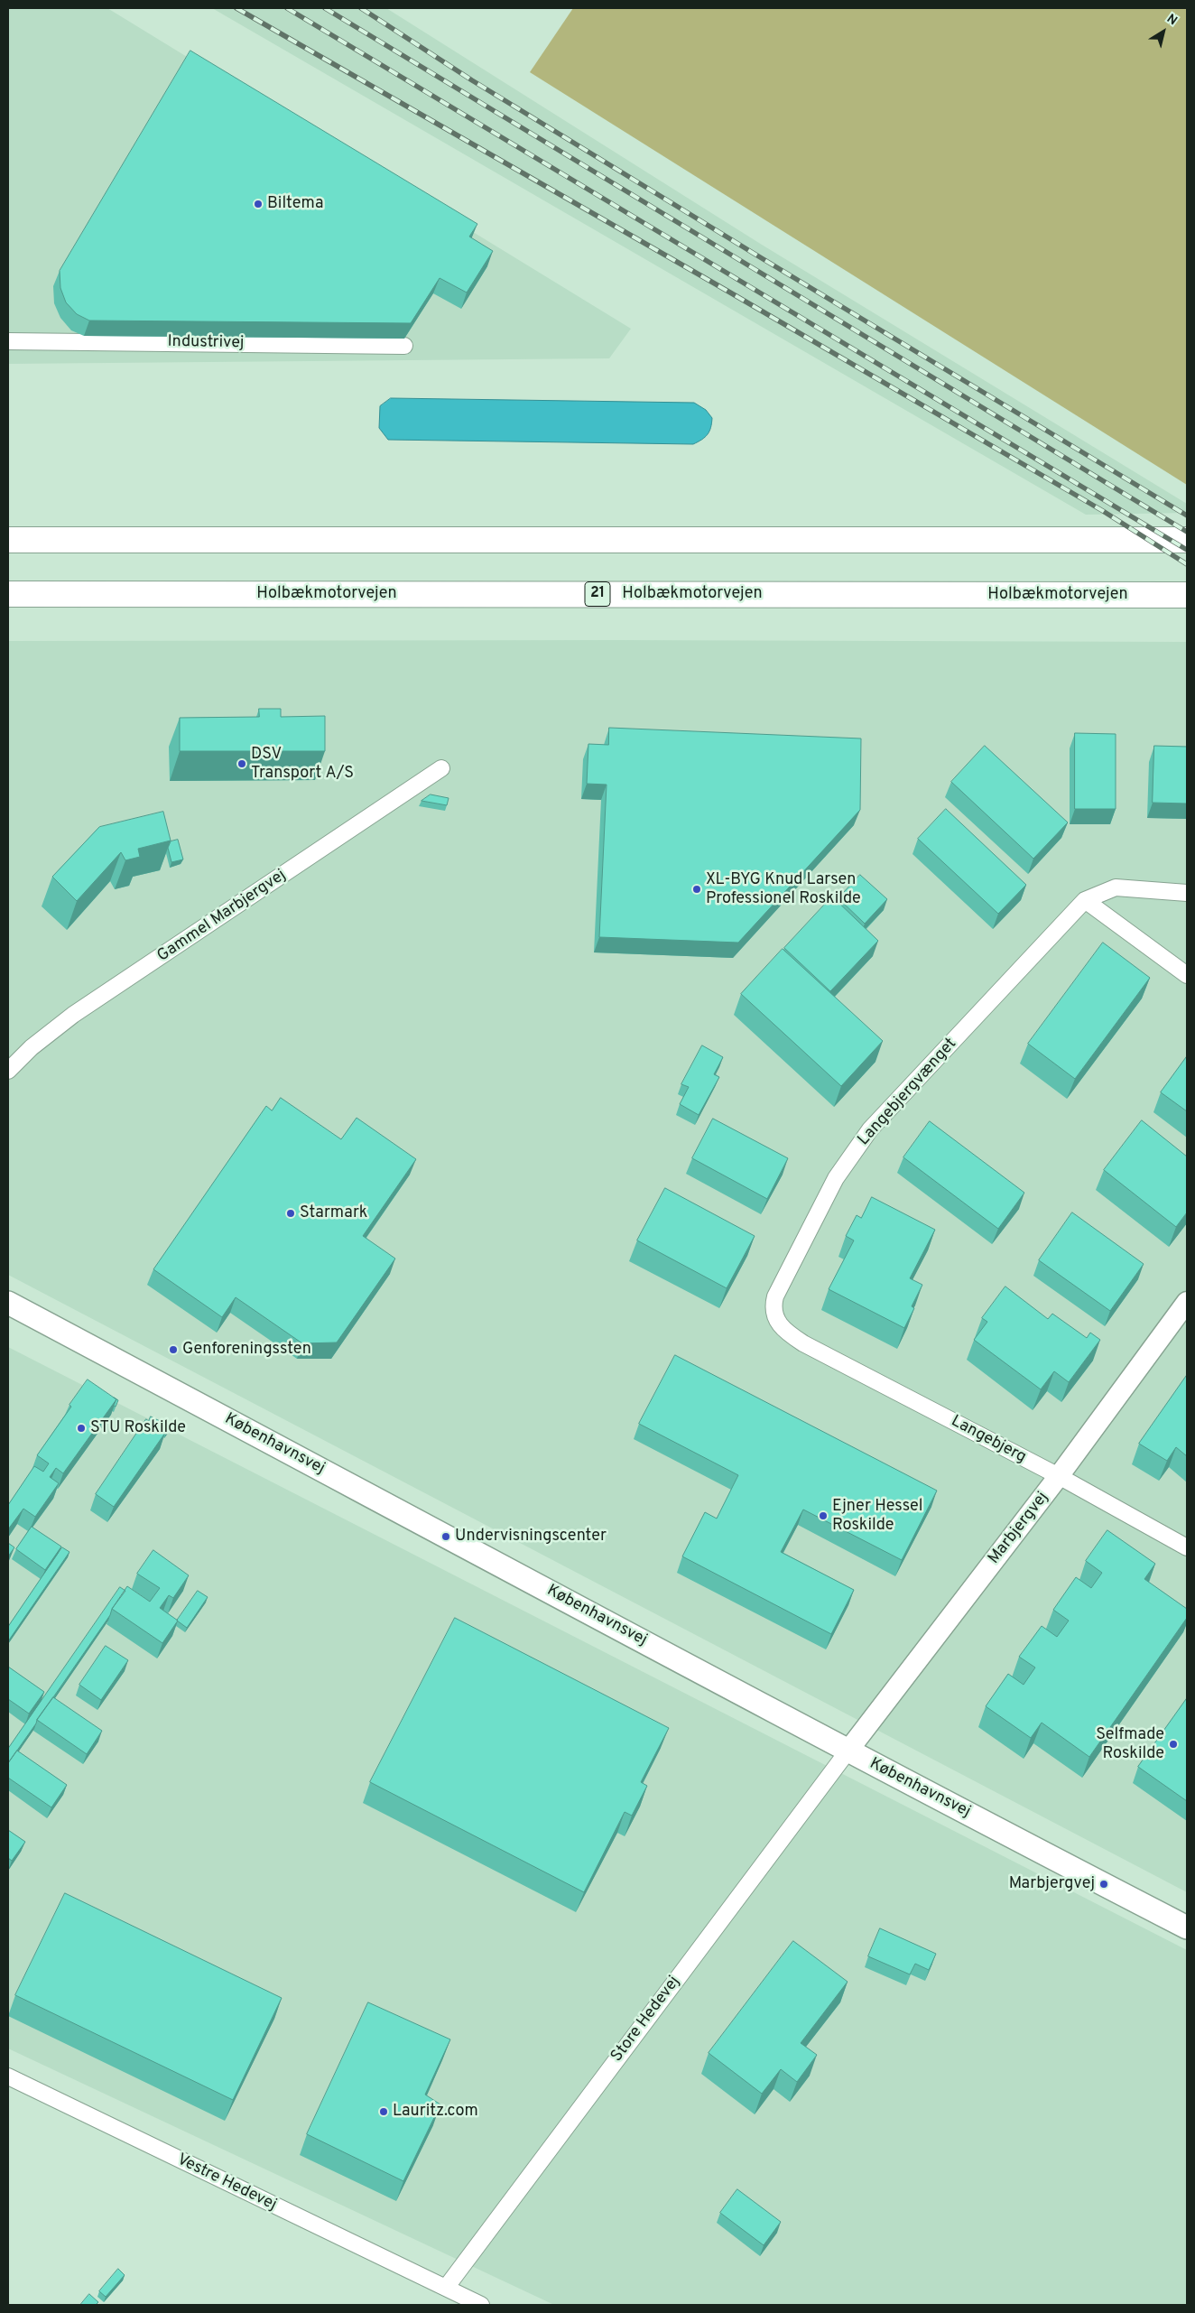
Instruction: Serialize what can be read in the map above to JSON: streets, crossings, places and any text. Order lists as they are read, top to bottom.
{
  "streets": {
    "highway": ["Holbækmotorvejen", "21"],
    "main road": ["Københavnsvej"],
    "street": [
      "Industrivej",
      "Gammel Marbjergvej",
      "Langebjergvænget",
      "Langebjerg",
      "Marbjergvej",
      "Store Hedevej",
      "Vestre Hedevej"
    ]
  },
  "crossings": [
    ["Langebjergvænget", "Langebjerg"],
    ["Langebjerg", "Marbjergvej"],
    ["Københavnsvej", "Marbjergvej"],
    ["Københavnsvej", "Store Hedevej"],
    ["Marbjergvej", "Store Hedevej"],
    ["Store Hedevej", "Vestre Hedevej"]
  ],
  "places": [
    "Biltema",
    "DSV Transport A/S",
    "XL-BYG Knud Larsen Professionel Roskilde",
    "Starmark",
    "Genforeningssten",
    "STU Roskilde",
    "Ejner Hessel Roskilde",
    "Undervisningscenter",
    "Selfmade Roskilde",
    "Marbjergvej",
    "Lauritz.com"
  ],
  "north": "top right"
}
